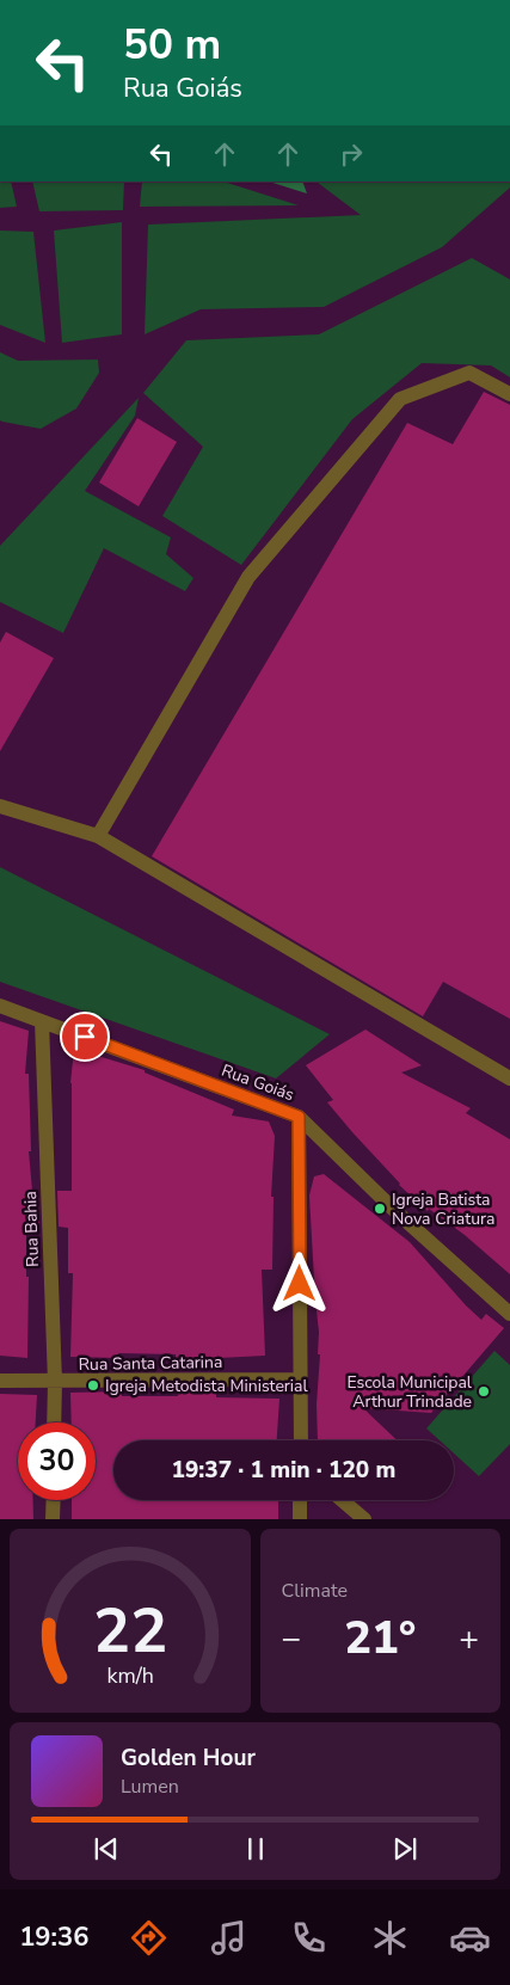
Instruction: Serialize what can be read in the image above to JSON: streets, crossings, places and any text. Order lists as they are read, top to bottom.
{
  "streets": {
    "street": ["Rua Goiás", "Rua Bahia", "Rua Santa Catarina"]
  },
  "crossings": [
    ["Rua Goiás", "Rua Bahia"],
    ["Rua Bahia", "Rua Santa Catarina"]
  ],
  "places": ["Igreja Batista Nova Criatura", "Igreja Metodista Ministerial", "Escola Municipal Arthur Trindade"],
  "page": {
    "turn": ["50 m", "Rua Goiás"],
    "limit": "30",
    "trip": "19:37 · 1 min · 120 m",
    "tile": "Climate",
    "heat": ["−", "21°", "+"],
    "song": ["Golden Hour", "Lumen"],
    "tabs": "19:36",
    "gauge": ["22", "km/h"]
  }
}
